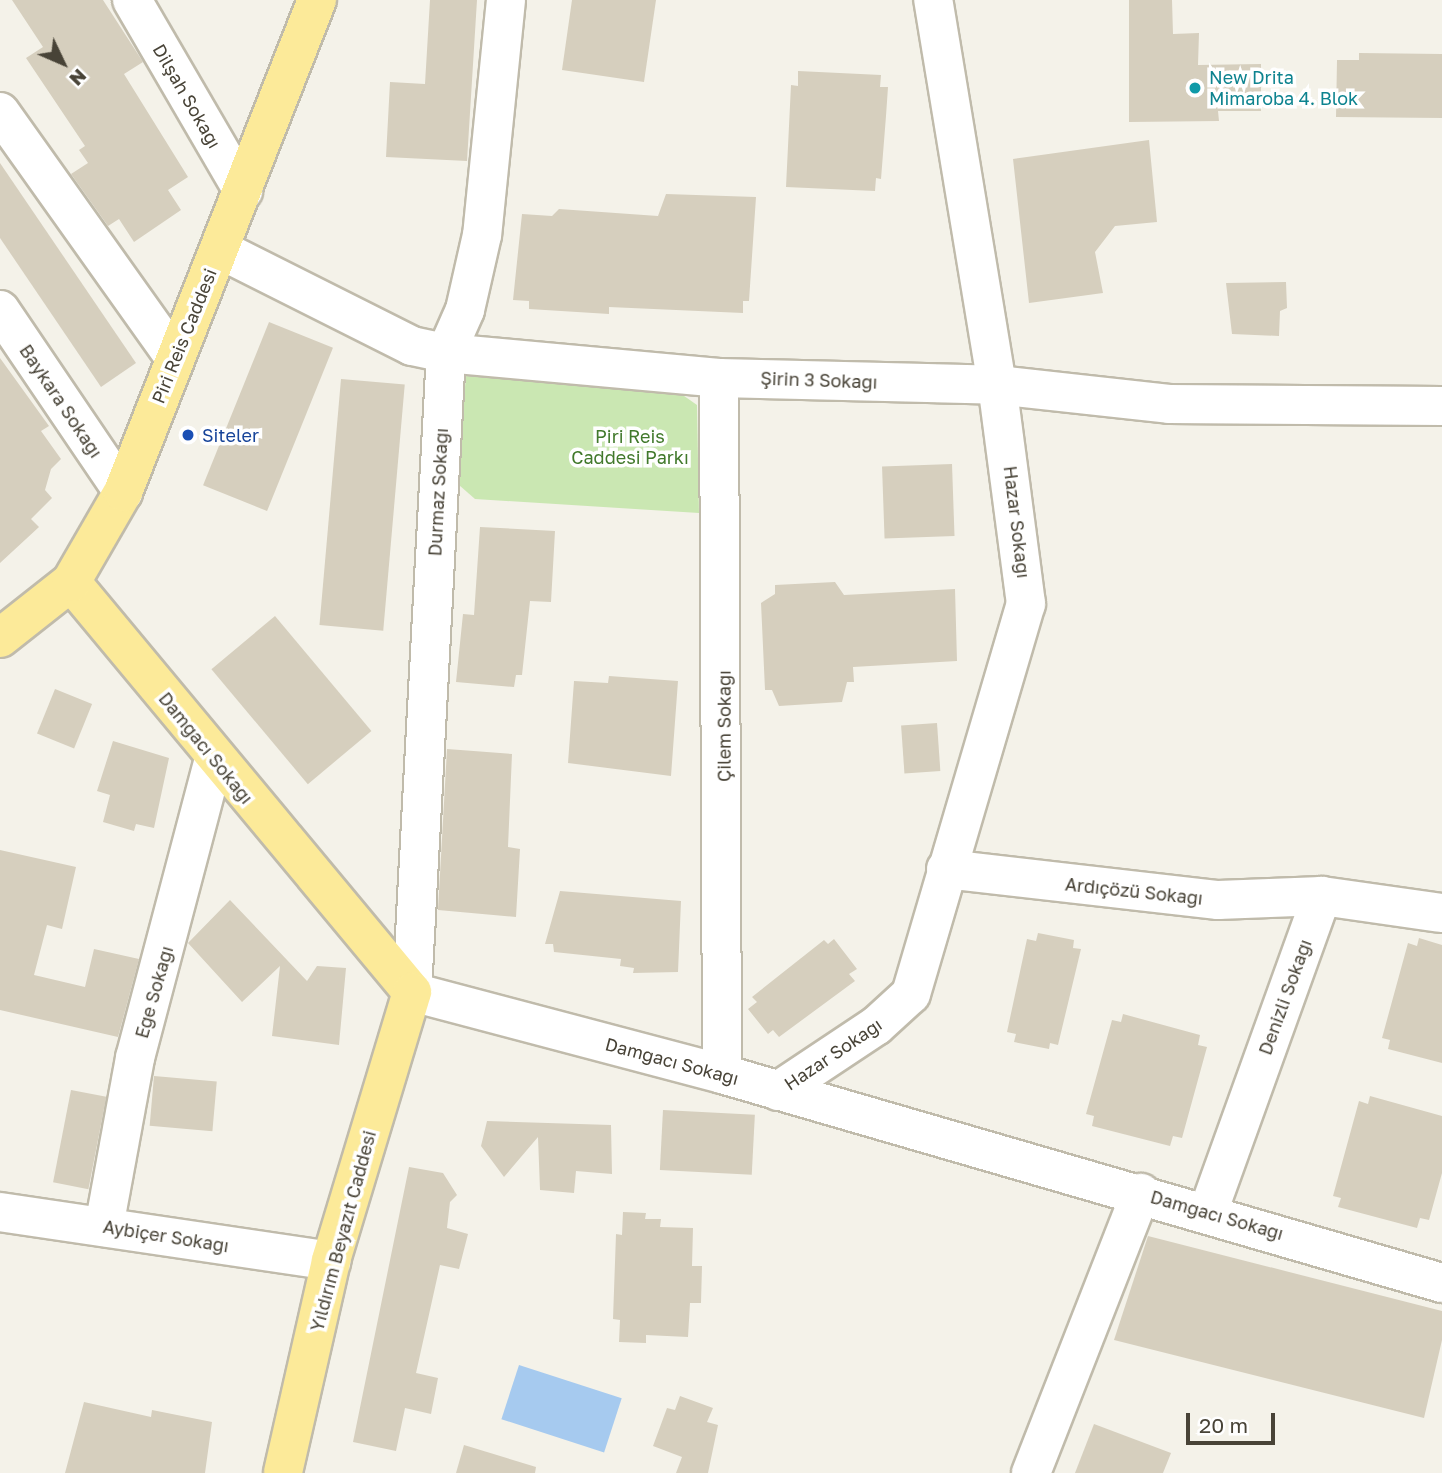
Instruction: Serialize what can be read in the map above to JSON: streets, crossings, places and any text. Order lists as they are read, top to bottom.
{
  "streets": {
    "main road": ["Piri Reis Caddesi", "Damgacı Sokağı", "Yıldırım Beyazıt Caddesi"],
    "street": [
      "Dilşah Sokağı",
      "Şirin 3 Sokağı",
      "Baykara Sokağı",
      "Durmaz Sokağı",
      "Hazar Sokağı",
      "Çilem Sokağı",
      "Ardıçözü Sokağı",
      "Ege Sokağı",
      "Denizli Sokağı",
      "Aybiçer Sokağı"
    ]
  },
  "crossings": [
    ["Dilşah Sokağı", "Piri Reis Caddesi"],
    ["Piri Reis Caddesi", "Şirin 3 Sokağı"],
    ["Piri Reis Caddesi", "Baykara Sokağı"],
    ["Piri Reis Caddesi", "Damgacı Sokağı"],
    ["Şirin 3 Sokağı", "Durmaz Sokağı"],
    ["Şirin 3 Sokağı", "Hazar Sokağı"],
    ["Şirin 3 Sokağı", "Çilem Sokağı"],
    ["Durmaz Sokağı", "Damgacı Sokağı"],
    ["Durmaz Sokağı", "Yıldırım Beyazıt Caddesi"],
    ["Hazar Sokağı", "Damgacı Sokağı"],
    ["Hazar Sokağı", "Ardıçözü Sokağı"],
    ["Çilem Sokağı", "Damgacı Sokağı"],
    ["Damgacı Sokağı", "Ege Sokağı"],
    ["Damgacı Sokağı", "Denizli Sokağı"],
    ["Damgacı Sokağı", "Yıldırım Beyazıt Caddesi"],
    ["Ardıçözü Sokağı", "Denizli Sokağı"],
    ["Ege Sokağı", "Aybiçer Sokağı"],
    ["Yıldırım Beyazıt Caddesi", "Aybiçer Sokağı"]
  ],
  "parks": ["Piri Reis Caddesi Parkı"],
  "places": ["New Drita Mimaroba 4. Blok", "Siteler"],
  "scale_bar": "20 m",
  "north": "bottom right"
}
